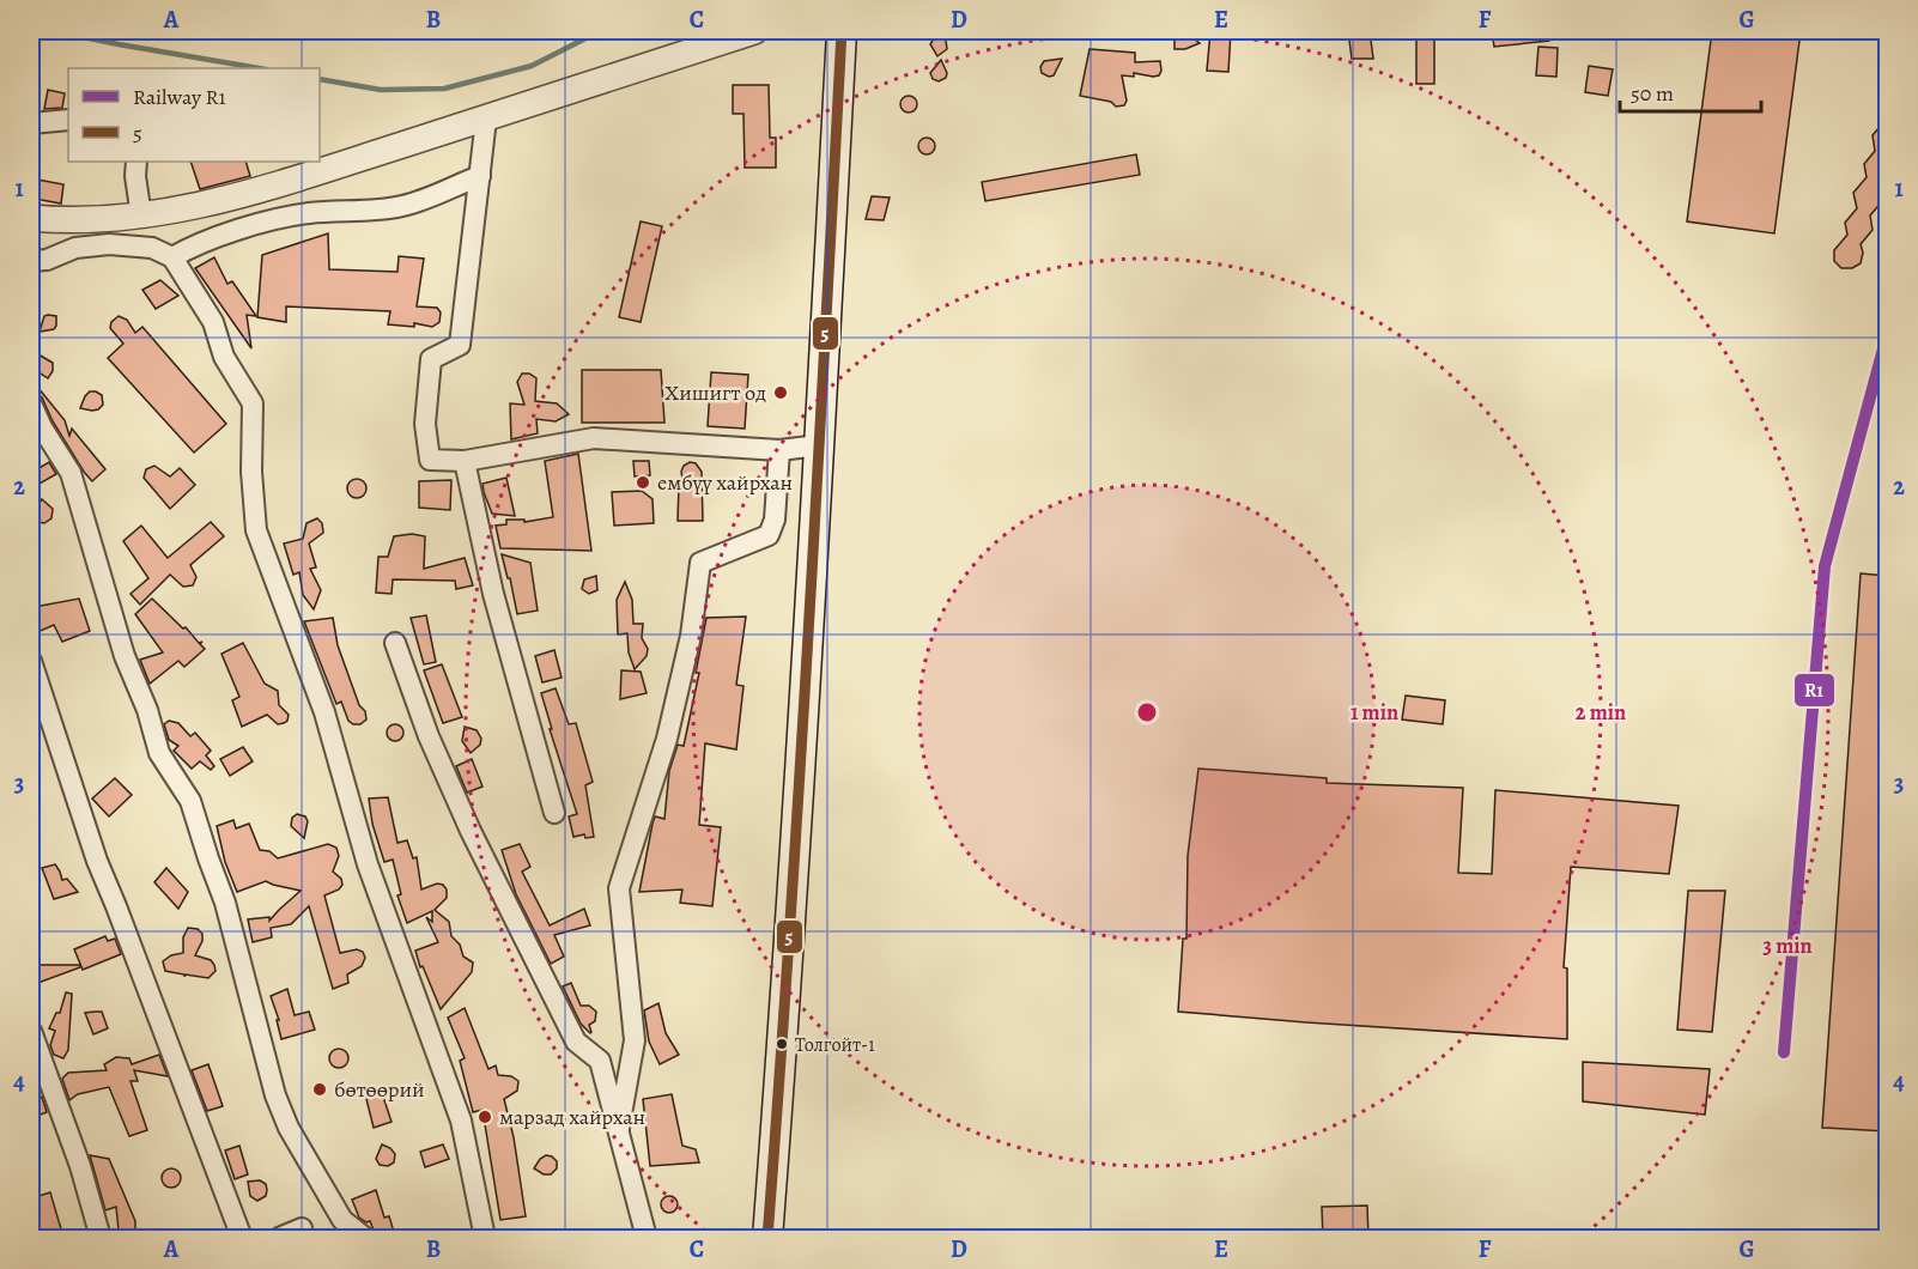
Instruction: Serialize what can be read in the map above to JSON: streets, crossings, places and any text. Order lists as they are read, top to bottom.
{
  "places": [
    "Хишигт од",
    "ембүү хайрхан",
    "Толгойт-1",
    "бөтөөрий",
    "марзад хайрхан"
  ],
  "lines": ["transit line 5", "rail line R1"],
  "legend": ["Railway R1", "5"],
  "scale_bar": "50 m",
  "grid": {
    "columns": [
      "A",
      "B",
      "C",
      "D",
      "E",
      "F",
      "G"
    ],
    "rows": [
      "1",
      "2",
      "3",
      "4"
    ]
  },
  "rings": ["1 min", "2 min", "3 min"]
}
